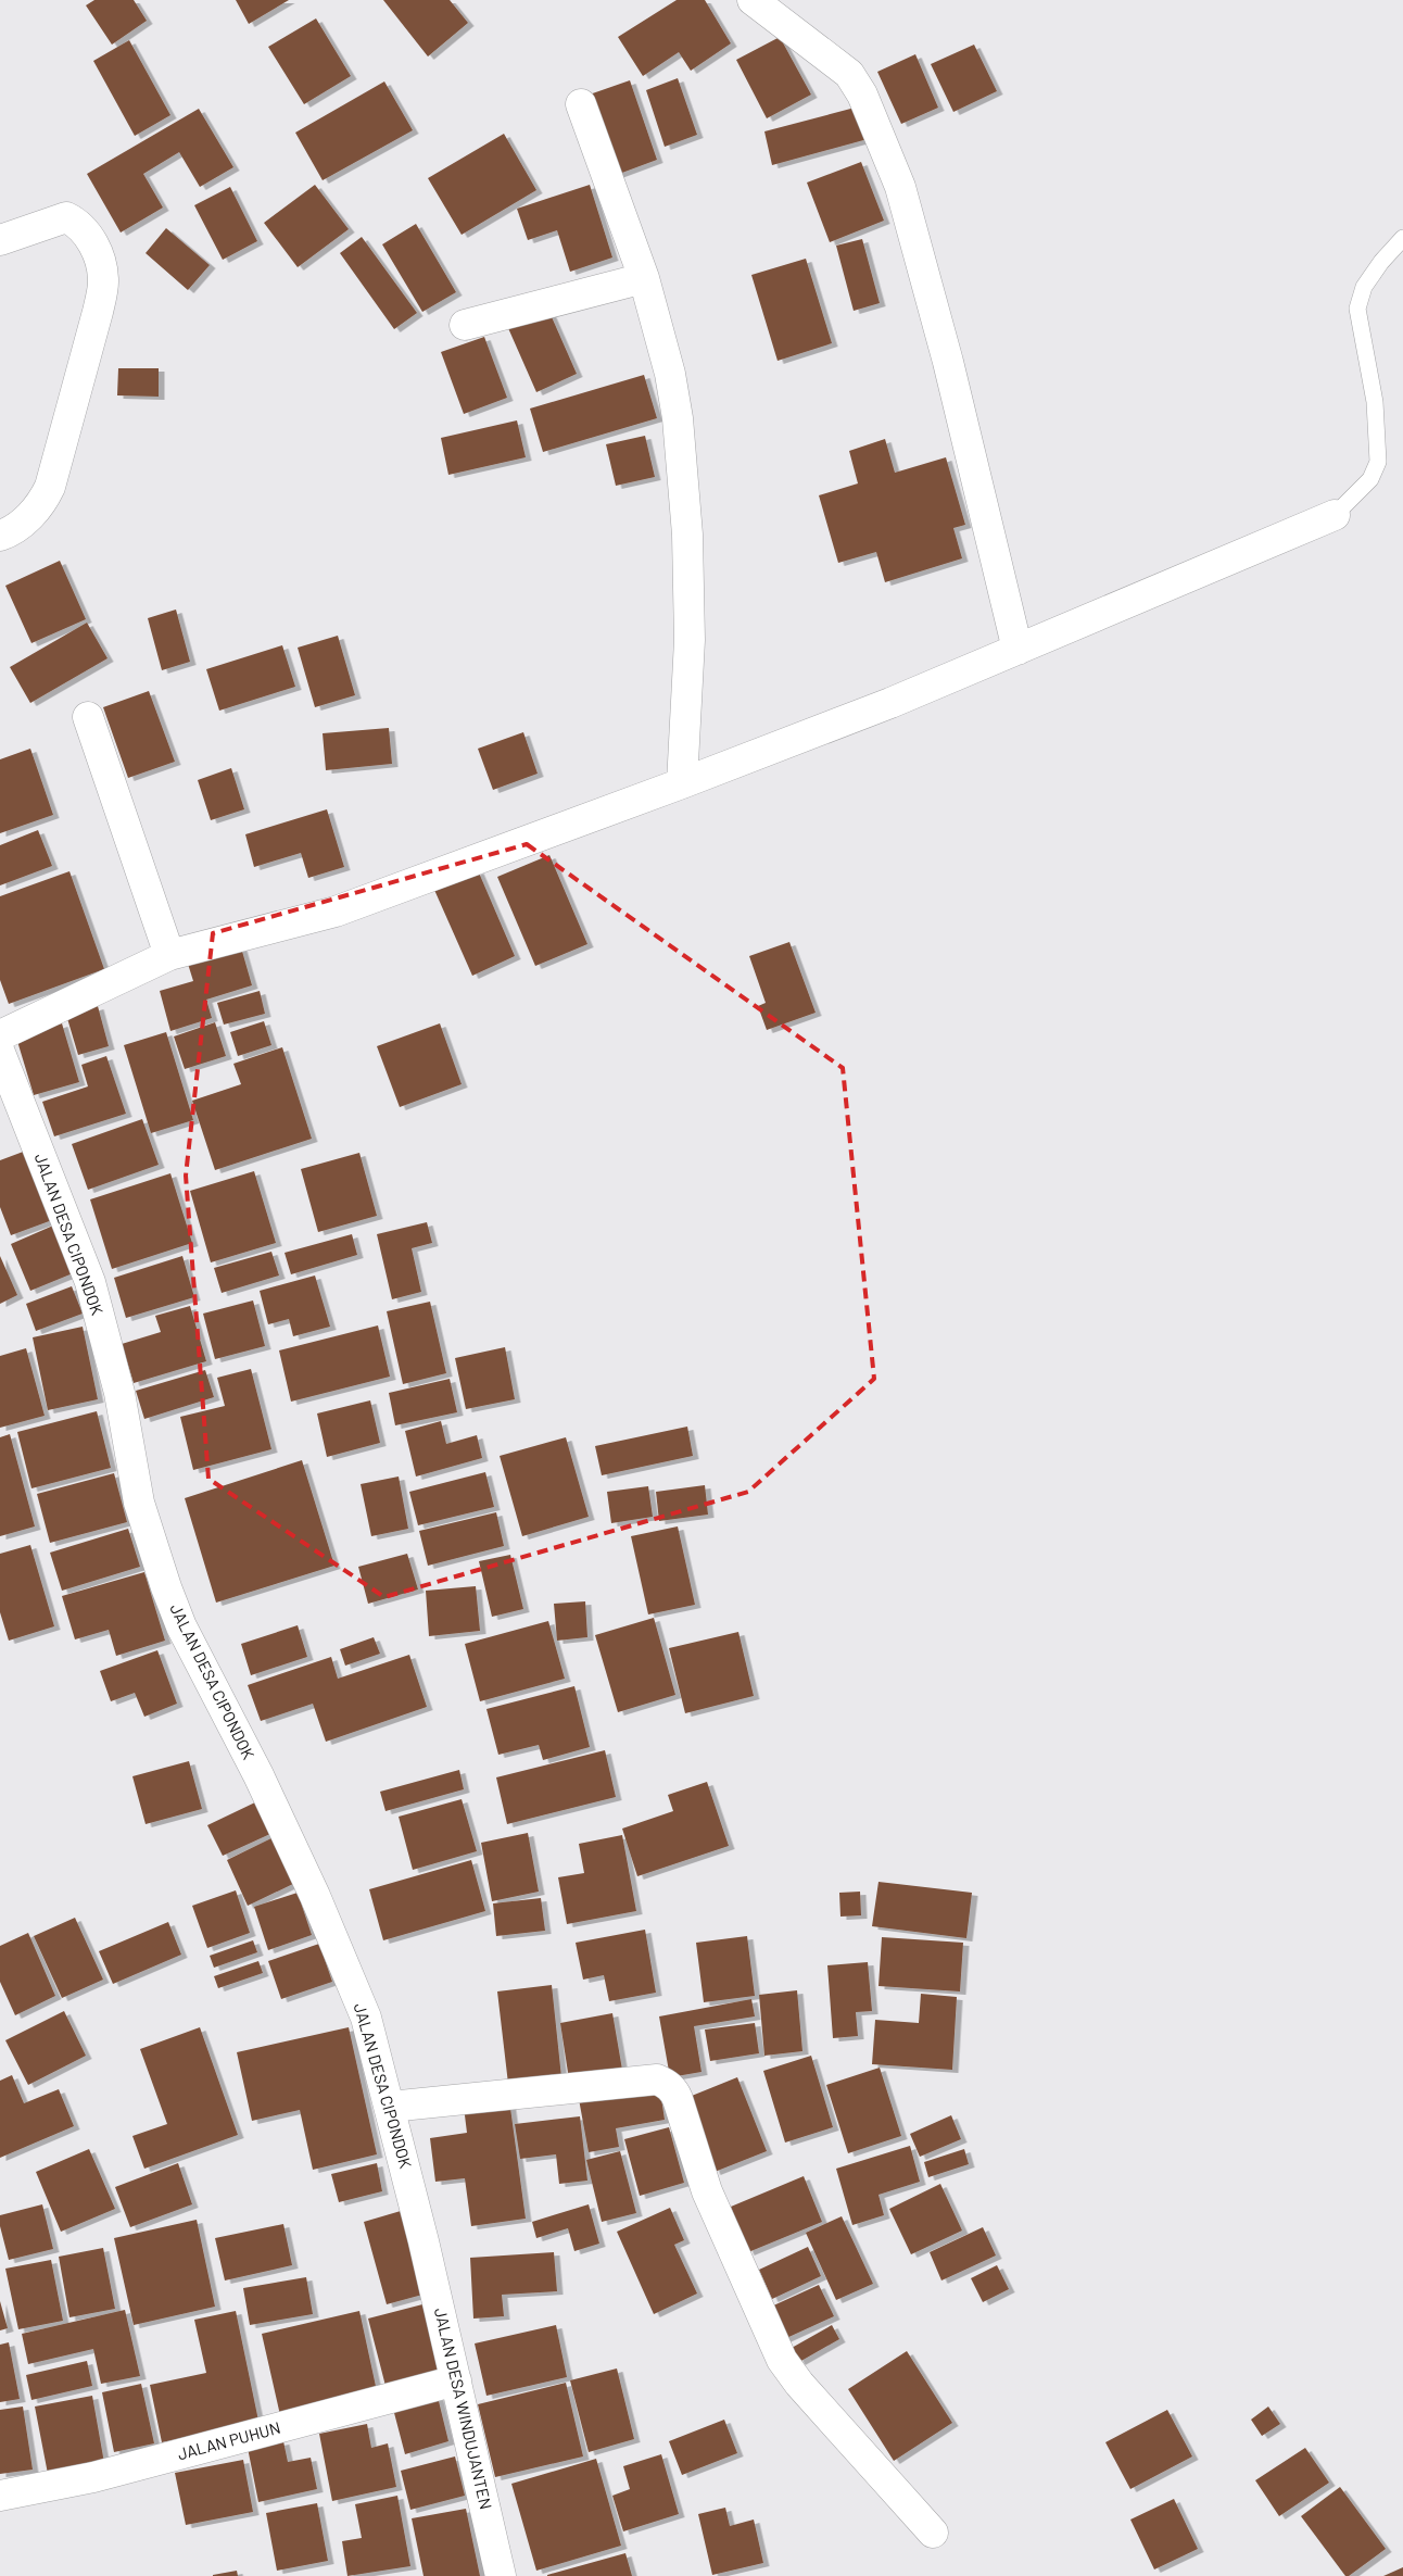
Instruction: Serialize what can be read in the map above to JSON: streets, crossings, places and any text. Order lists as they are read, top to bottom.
{
  "streets": {
    "street": ["JALAN DESA CIPONDOK", "JALAN DESA WINDUJANTEN", "JALAN PUHUN"]
  },
  "crossings": [
    ["JALAN DESA CIPONDOK", "JALAN DESA WINDUJANTEN"],
    ["JALAN DESA WINDUJANTEN", "JALAN PUHUN"]
  ]
}
